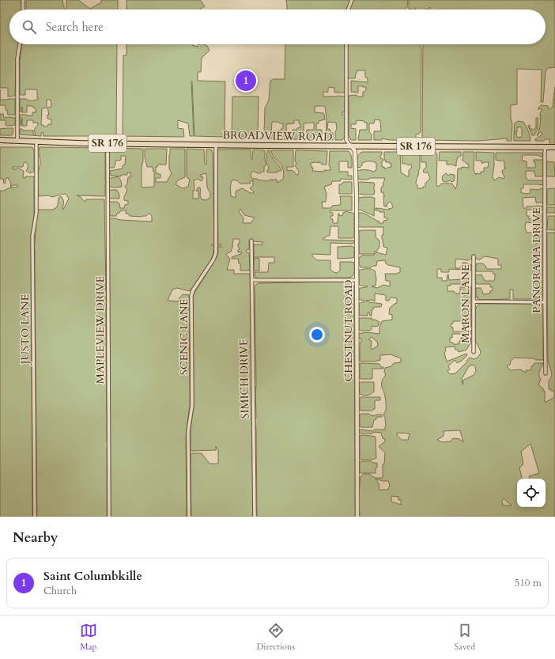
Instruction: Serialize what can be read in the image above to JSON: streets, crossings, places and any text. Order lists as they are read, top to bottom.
{
  "streets": {
    "main road": ["BROADVIEW ROAD", "SR 176"],
    "street": [
      "PANORAMA DRIVE",
      "MARON LANE",
      "JUSTO LANE",
      "MAPLEVIEW DRIVE",
      "CHESTNUT ROAD",
      "SCENIC LANE",
      "SIMICH DRIVE"
    ]
  },
  "crossings": [
    ["BROADVIEW ROAD", "PANORAMA DRIVE"],
    ["BROADVIEW ROAD", "JUSTO LANE"],
    ["BROADVIEW ROAD", "MAPLEVIEW DRIVE"],
    ["BROADVIEW ROAD", "CHESTNUT ROAD"],
    ["BROADVIEW ROAD", "SCENIC LANE"]
  ],
  "page": {
    "search": "Search here",
    "pins": "1",
    "heading": "Nearby",
    "list": [
      {
        "mark": "1",
        "name": "Saint Columbkille",
        "note": "Church",
        "value": "510 m"
      }
    ],
    "nav": ["Map", "Directions", "Saved"]
  }
}
